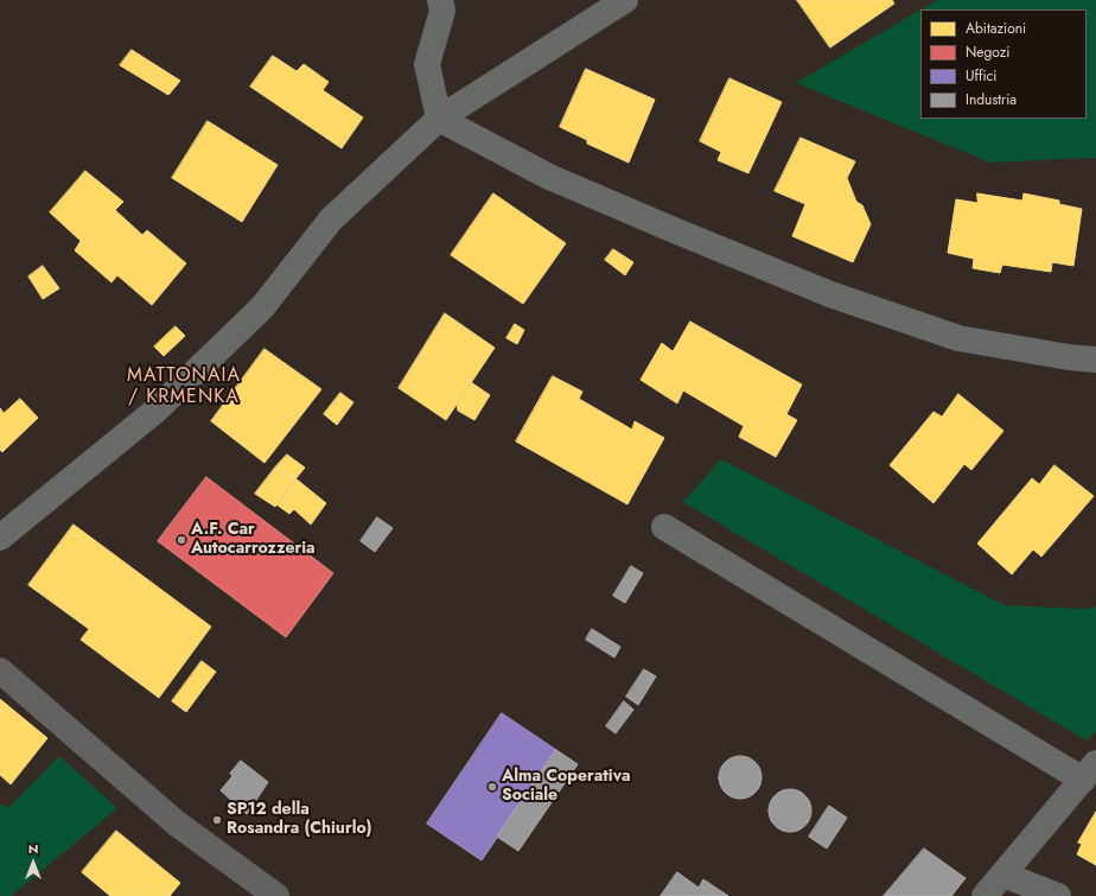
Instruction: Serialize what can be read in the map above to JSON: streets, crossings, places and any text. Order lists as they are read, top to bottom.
{
  "districts": ["MATTONAIA / KRMENKA"],
  "places": ["A.F. Car Autocarrozzeria", "Alma Coperativa Sociale", "SP12 della Rosandra (Chiurlo)"],
  "legend": [
    "Abitazioni",
    "Negozi",
    "Uffici",
    "Industria"
  ],
  "north": "top"
}
